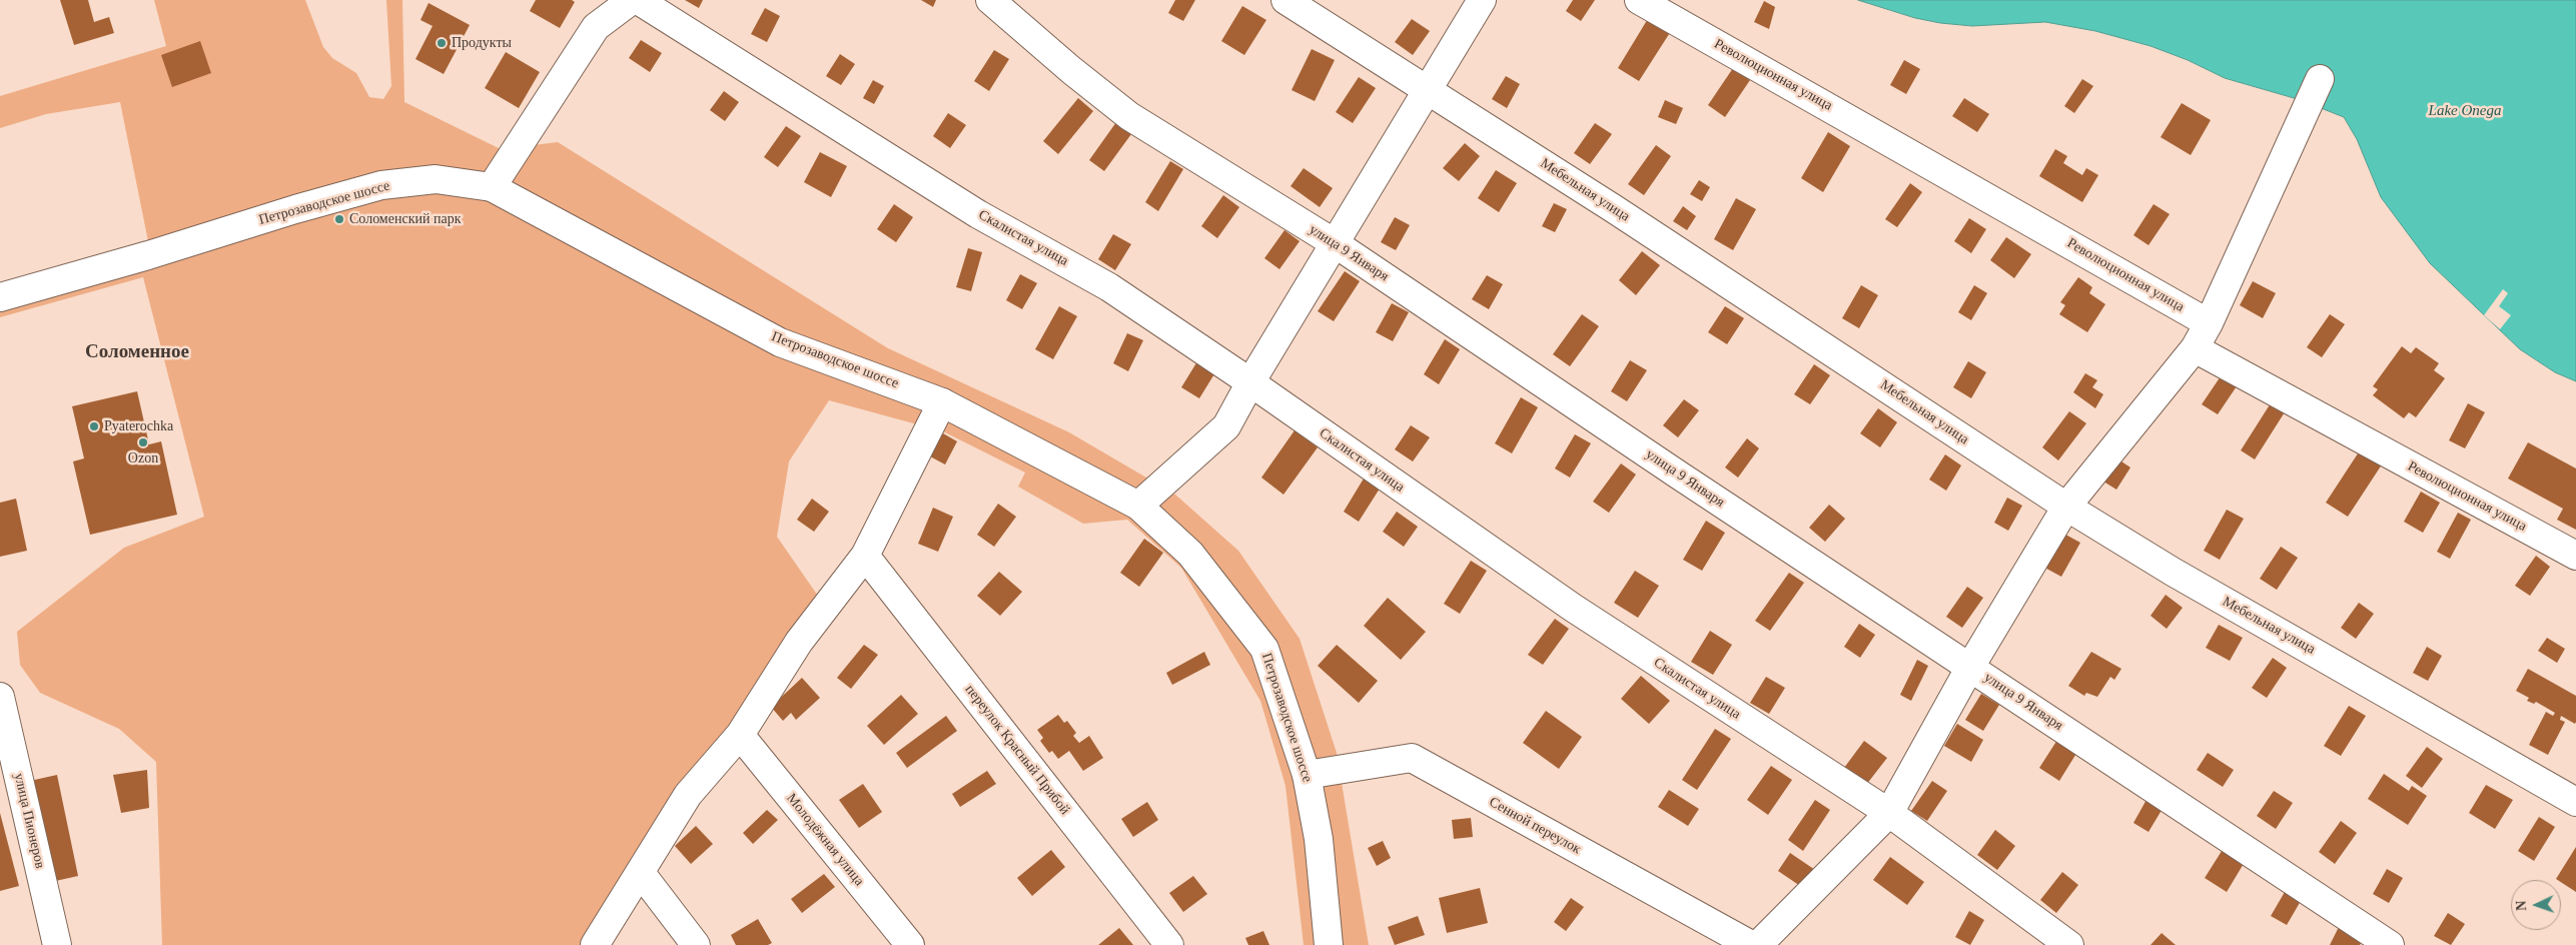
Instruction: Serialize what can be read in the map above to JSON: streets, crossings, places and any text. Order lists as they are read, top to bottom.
{
  "streets": {
    "street": [
      "Революционная улица",
      "Мебельная улица",
      "Петрозаводское шоссе",
      "Скалистая улица",
      "улица 9 Января",
      "переулок Красный Прибой",
      "улица Пионеров",
      "Сенной переулок",
      "Молодёжная улица"
    ]
  },
  "crossings": [
    ["Петрозаводское шоссе", "Сенной переулок"]
  ],
  "districts": ["Соломенное"],
  "water": ["Lake Onega"],
  "places": [
    "Продукты",
    "Соломенский парк",
    "Pyaterochka",
    "Ozon"
  ],
  "north": "left"
}
